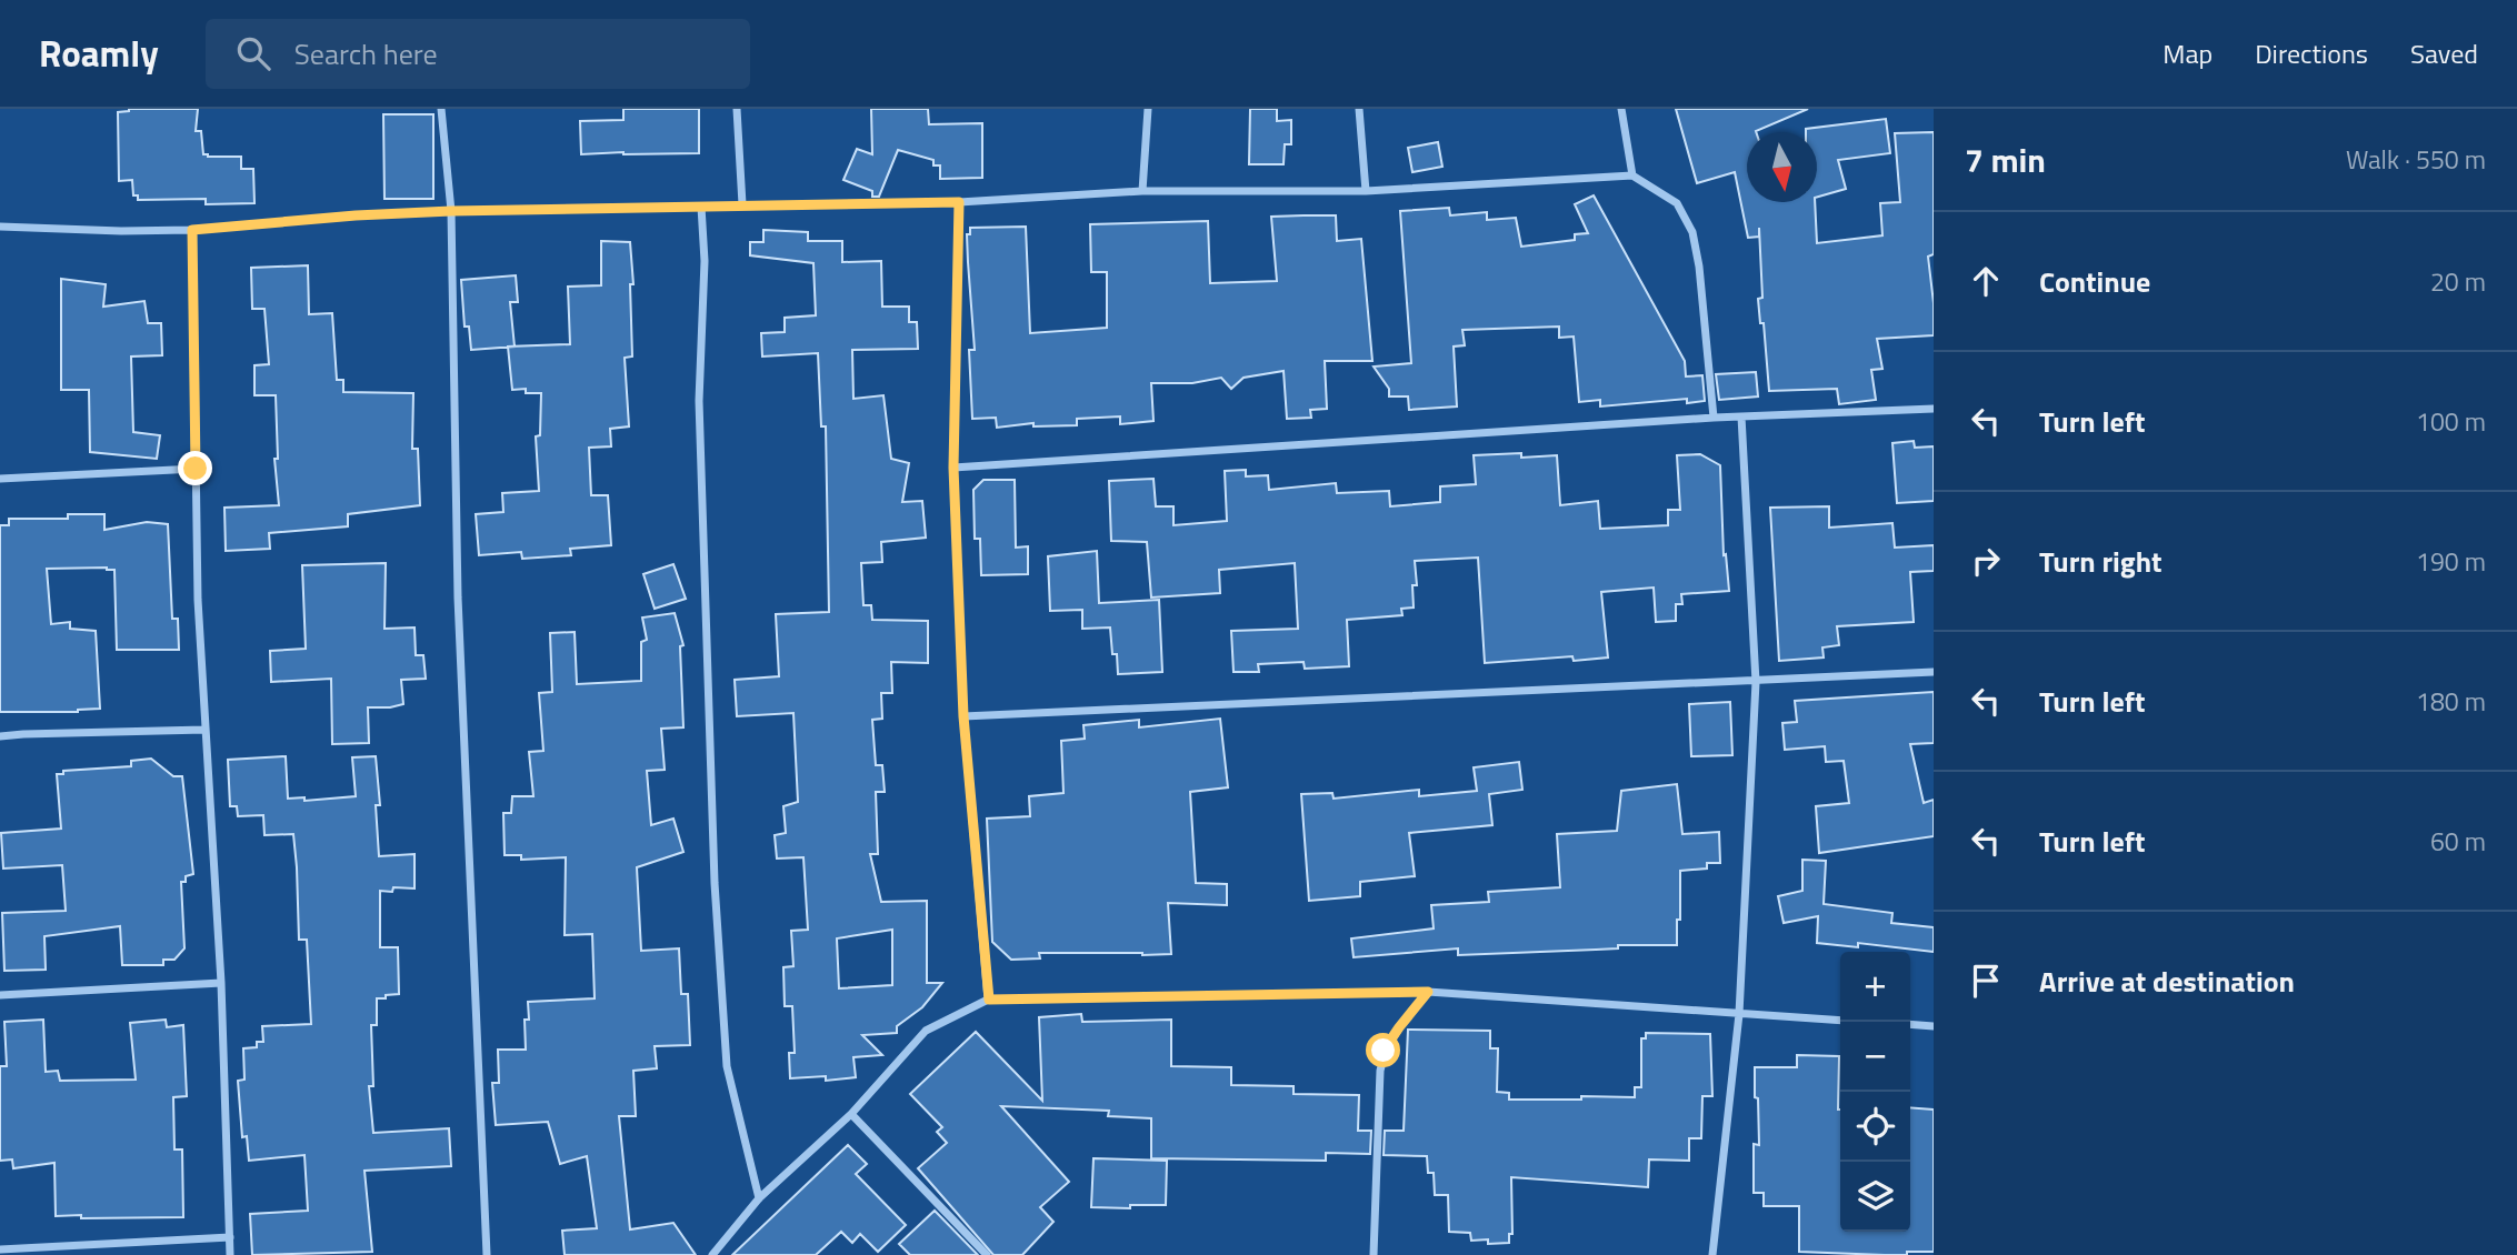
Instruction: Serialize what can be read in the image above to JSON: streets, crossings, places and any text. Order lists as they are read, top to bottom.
{
  "north": "bottom",
  "page": {
    "header": "Roamly",
    "search": "Search here",
    "nav": ["Map", "Directions", "Saved"],
    "heading": ["7 min", "Walk · 550 m"],
    "list": [
      ["Continue", "20 m"],
      ["Turn left", "100 m"],
      ["Turn right", "190 m"],
      ["Turn left", "180 m"],
      ["Turn left", "60 m"],
      "Arrive at destination"
    ],
    "map_buttons": ["+", "−"]
  }
}
